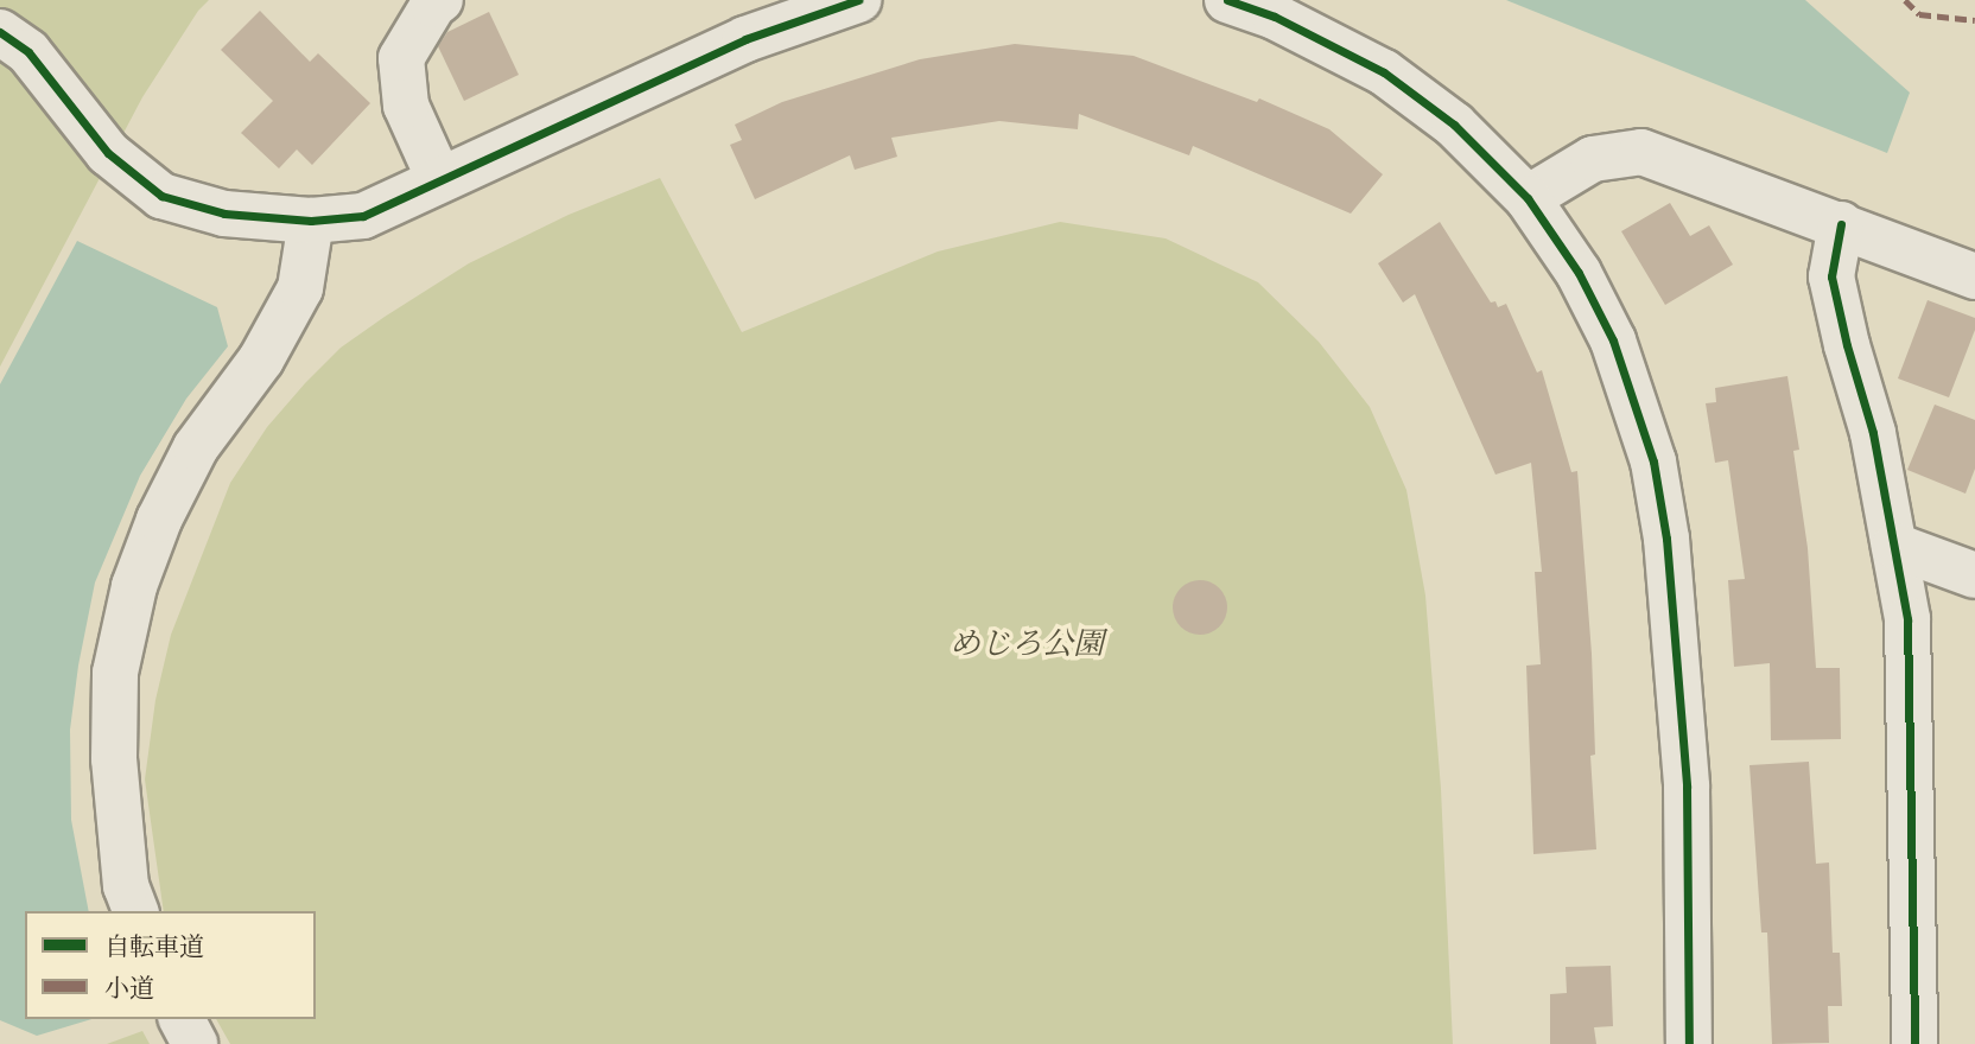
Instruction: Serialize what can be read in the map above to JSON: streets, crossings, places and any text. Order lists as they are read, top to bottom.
{
  "parks": ["めじろ公園"],
  "legend": ["自転車道", "小道"]
}
